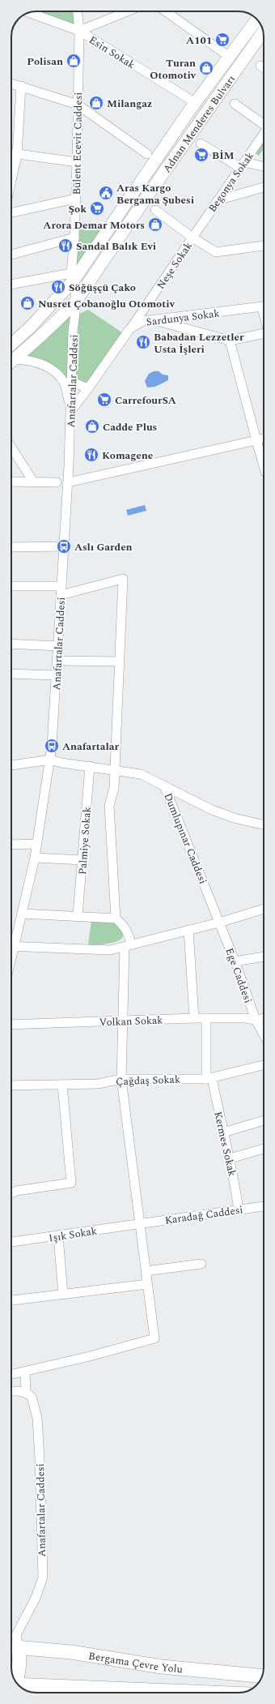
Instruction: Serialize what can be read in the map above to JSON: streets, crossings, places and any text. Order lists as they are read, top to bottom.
{
  "streets": {
    "highway": ["Bergama Çevre Yolu"],
    "main road": ["Adnan Menderes Bulvarı"],
    "street": [
      "Esin Sokak",
      "Bülent Ecevit Caddesi",
      "Begonya Sokak",
      "Neşe Sokak",
      "Sardunya Sokak",
      "Anafartalar Caddesi",
      "Dumlupınar Caddesi",
      "Palmiye Sokak",
      "Ege Caddesi",
      "Volkan Sokak",
      "Çağdaş Sokak",
      "Kermes Sokak",
      "Karadağ Caddesi",
      "Işık Sokak"
    ]
  },
  "crossings": [
    ["Esin Sokak", "Adnan Menderes Bulvarı"],
    ["Esin Sokak", "Bülent Ecevit Caddesi"],
    ["Adnan Menderes Bulvarı", "Bülent Ecevit Caddesi"],
    ["Adnan Menderes Bulvarı", "Anafartalar Caddesi"],
    ["Bülent Ecevit Caddesi", "Anafartalar Caddesi"],
    ["Begonya Sokak", "Neşe Sokak"],
    ["Neşe Sokak", "Sardunya Sokak"],
    ["Sardunya Sokak", "Anafartalar Caddesi"],
    ["Anafartalar Caddesi", "Dumlupınar Caddesi"],
    ["Anafartalar Caddesi", "Bergama Çevre Yolu"],
    ["Dumlupınar Caddesi", "Palmiye Sokak"],
    ["Dumlupınar Caddesi", "Ege Caddesi"],
    ["Ege Caddesi", "Volkan Sokak"],
    ["Volkan Sokak", "Kermes Sokak"],
    ["Çağdaş Sokak", "Kermes Sokak"],
    ["Kermes Sokak", "Karadağ Caddesi"],
    ["Karadağ Caddesi", "Işık Sokak"]
  ],
  "places": {
    "supermarket": [
      "A101",
      "BİM",
      "Şok",
      "CarrefourSA"
    ],
    "shop": [
      "Polisan",
      "Turan Otomotiv",
      "Milangaz",
      "Arora Demar Motors",
      "Nusret Çobanoğlu Otomotiv",
      "Cadde Plus"
    ],
    "public building": ["Aras Kargo Bergama Şubesi"],
    "restaurant": [
      "Sandal Balık Evi",
      "Söğüşçü Çako",
      "Babadan Lezzetler Usta İşleri",
      "Komagene"
    ],
    "bus stop": ["Aslı Garden", "Anafartalar"]
  }
}
